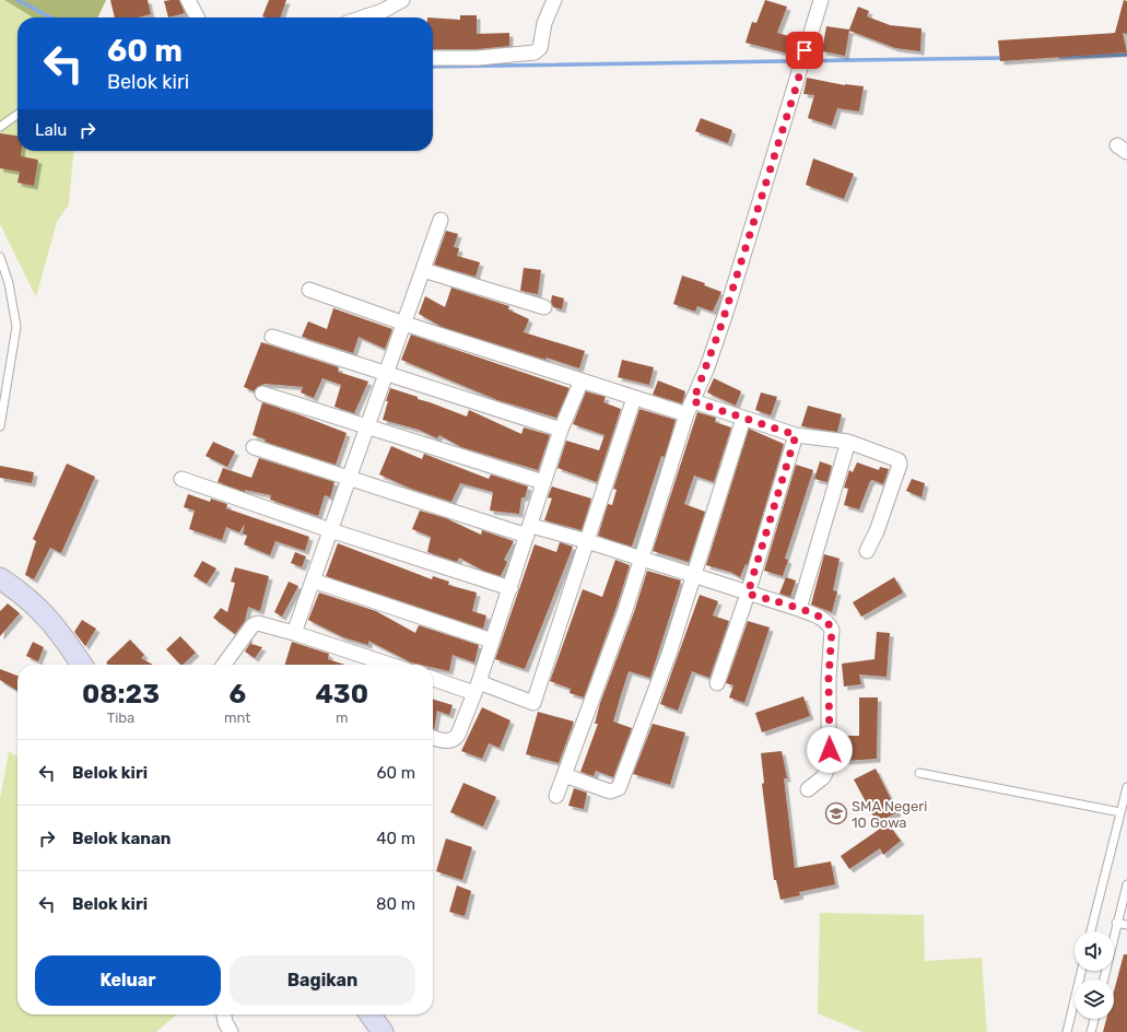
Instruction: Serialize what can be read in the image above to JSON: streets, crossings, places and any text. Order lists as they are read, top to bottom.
{
  "places": {
    "school or university": ["SMA Negeri 10 Gowa"]
  },
  "page": {
    "turn": ["60 m", "Belok kiri"],
    "then": "Lalu",
    "eta": [
      "08:23",
      "Tiba",
      "6",
      "mnt",
      "430",
      "m"
    ],
    "list": [
      {
        "name": "Belok kiri",
        "value": "60 m"
      },
      {
        "name": "Belok kanan",
        "value": "40 m"
      },
      {
        "name": "Belok kiri",
        "value": "80 m"
      }
    ],
    "buttons": ["Keluar", "Bagikan"]
  }
}
